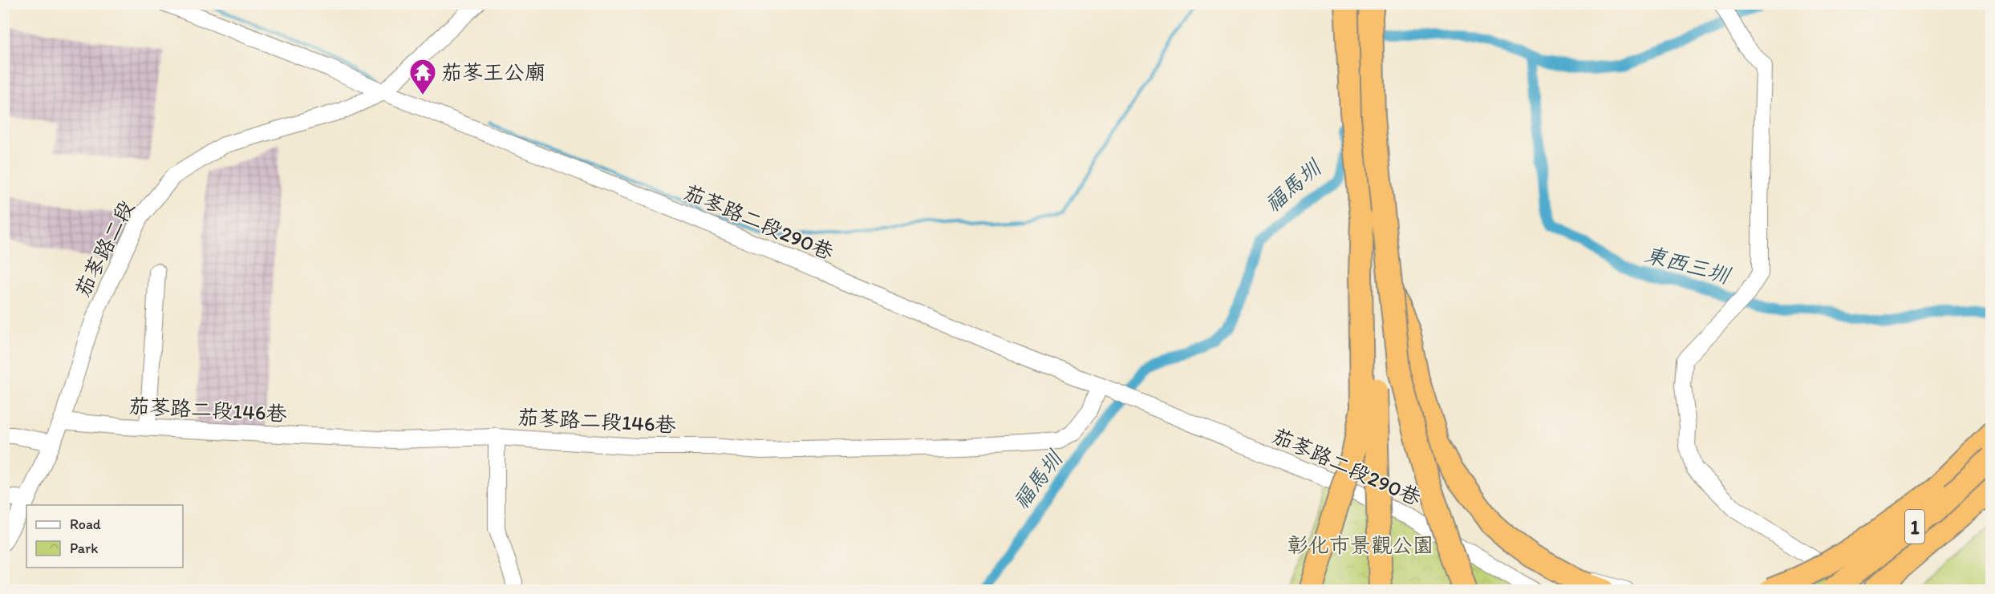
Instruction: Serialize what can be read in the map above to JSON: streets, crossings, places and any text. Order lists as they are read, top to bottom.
{
  "streets": {
    "highway": ["1"],
    "street": ["茄苳路二段290巷", "茄苳路二段", "茄苳路二段146巷"]
  },
  "crossings": [
    ["茄苳路二段290巷", "茄苳路二段"],
    ["茄苳路二段290巷", "茄苳路二段146巷"],
    ["茄苳路二段", "茄苳路二段146巷"]
  ],
  "water": ["福馬圳", "東西三圳"],
  "parks": ["彰化市景觀公園"],
  "places": {
    "temple": ["茄苳王公廟"]
  },
  "legend": ["Road", "Park"]
}
